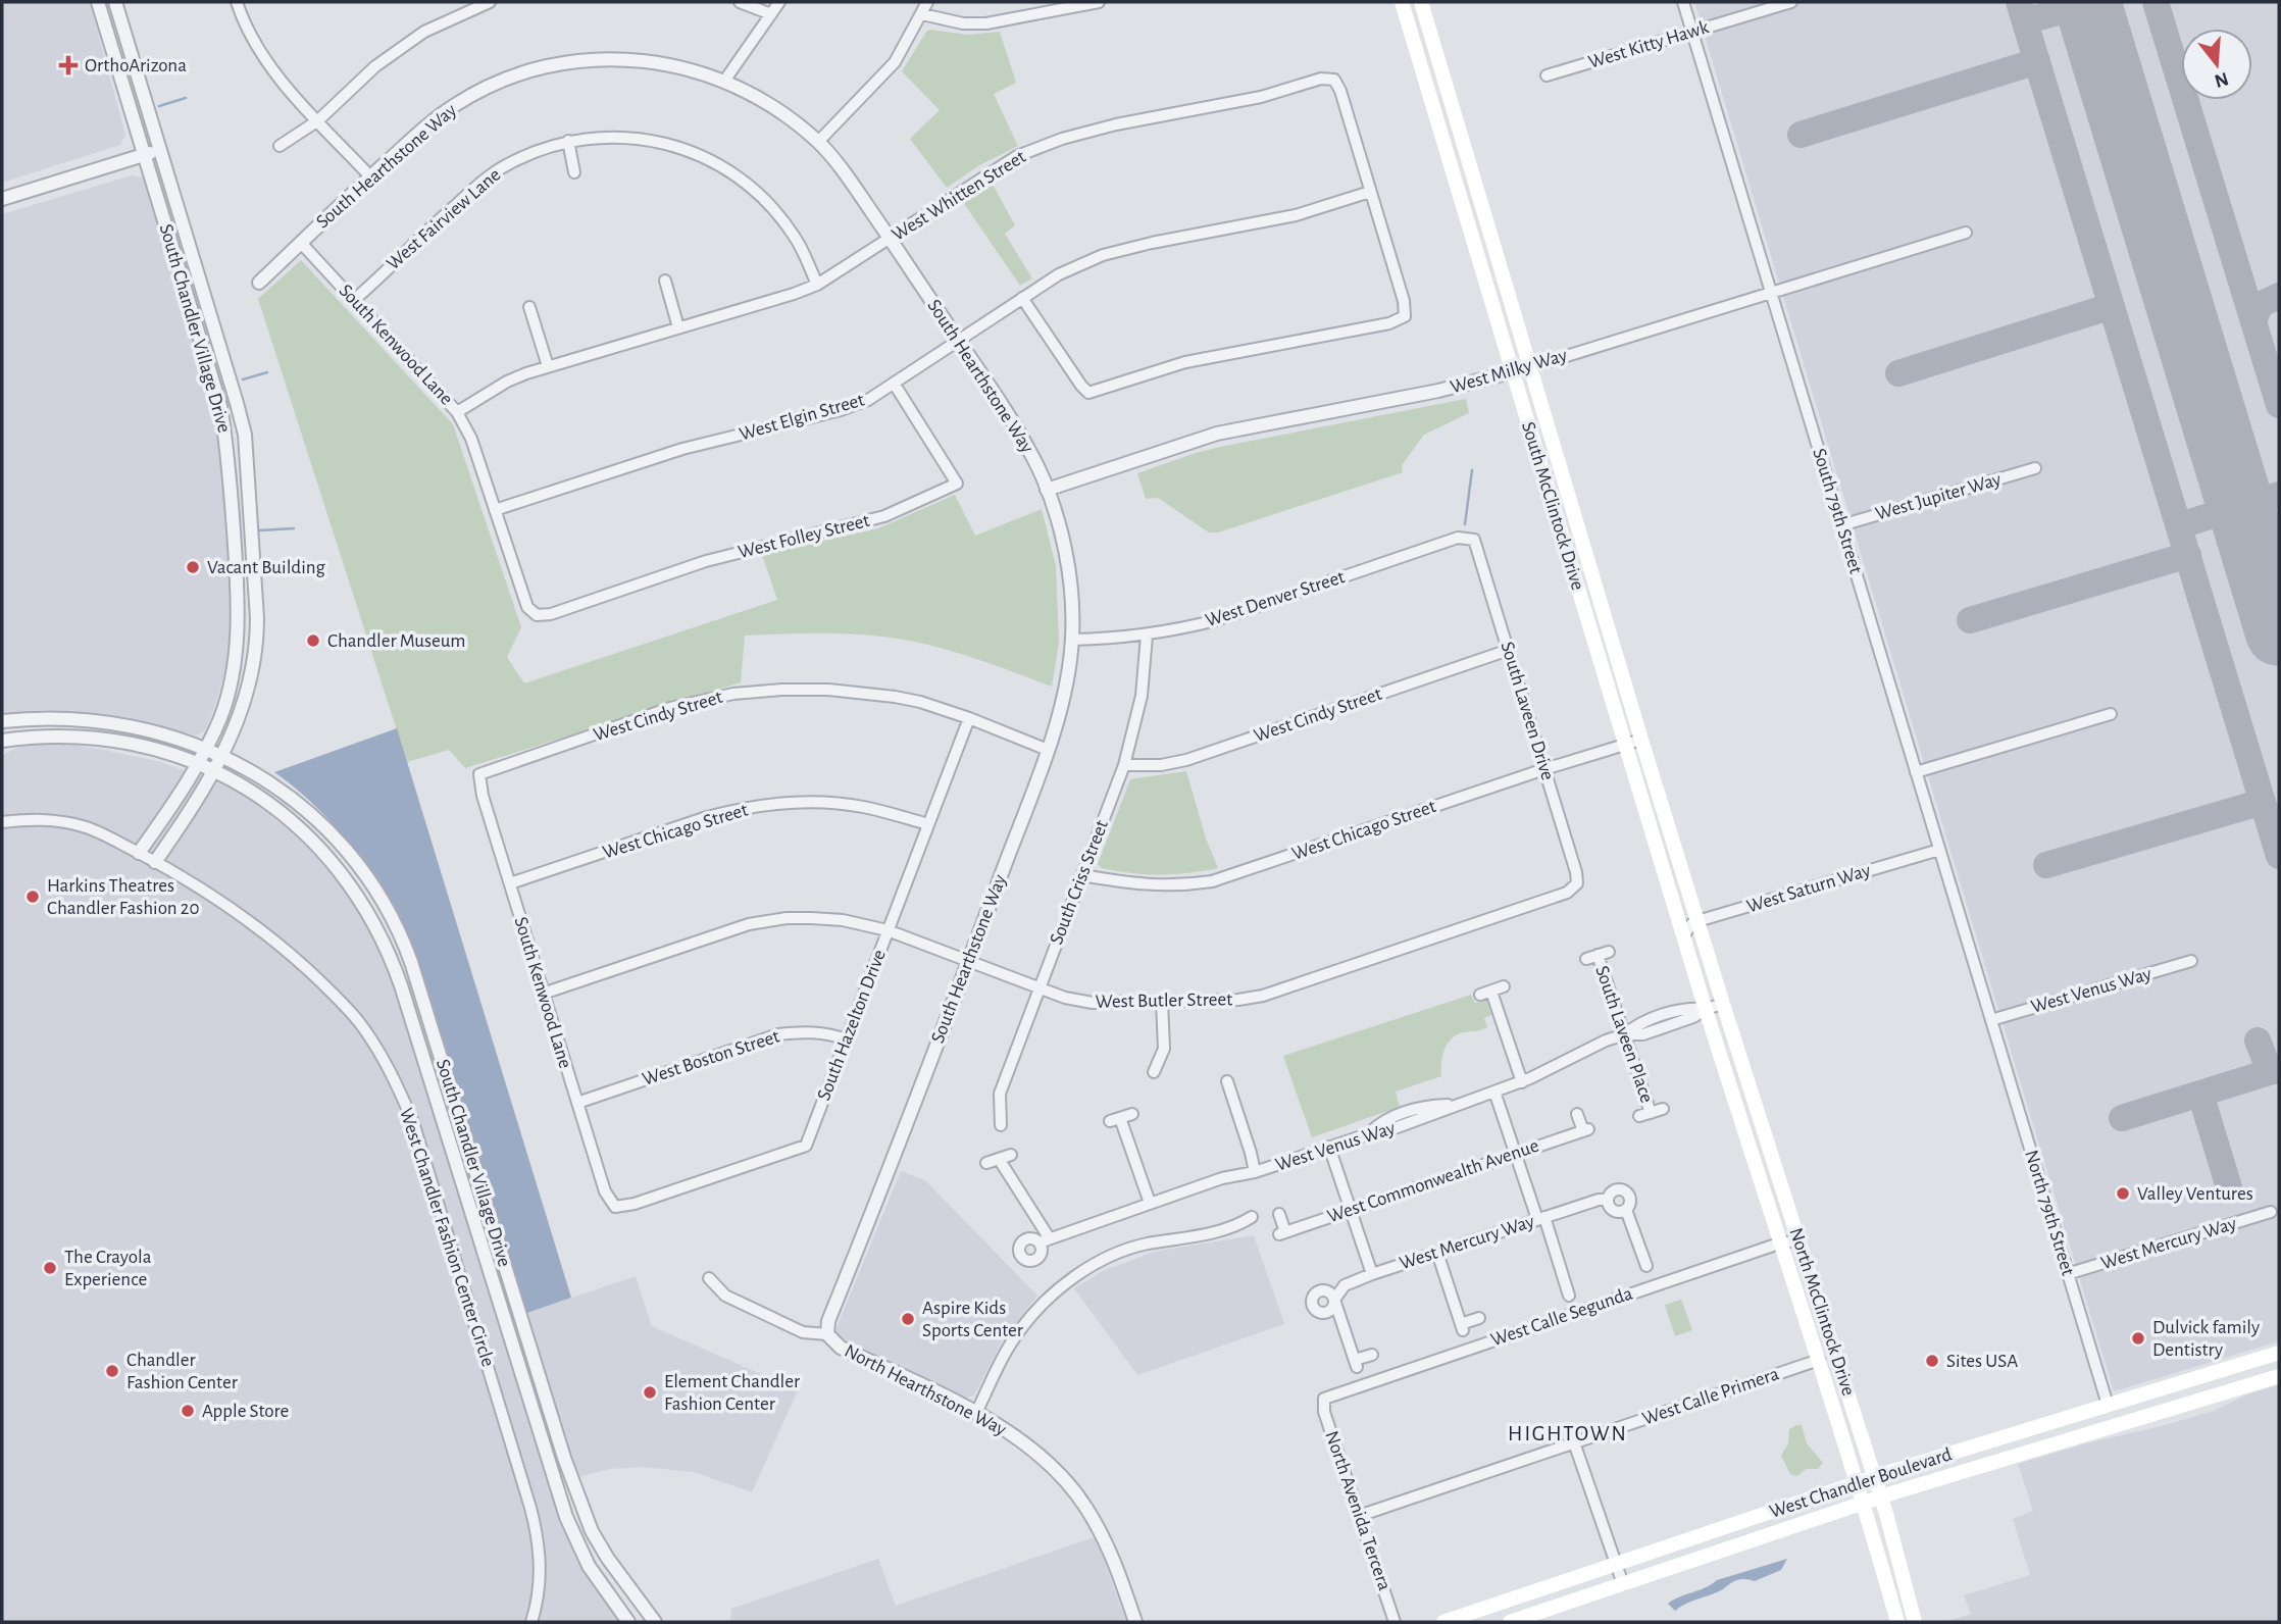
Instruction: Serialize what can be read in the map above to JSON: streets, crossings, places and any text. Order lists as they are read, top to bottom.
{
  "streets": {
    "main road": ["South McClintock Drive", "North McClintock Drive", "West Chandler Boulevard"],
    "street": [
      "West Kitty Hawk",
      "South Hearthstone Way",
      "West Whitten Street",
      "West Fairview Lane",
      "South Chandler Village Drive",
      "South Kenwood Lane",
      "West Milky Way",
      "West Elgin Street",
      "West Jupiter Way",
      "South 79th Street",
      "West Folley Street",
      "West Denver Street",
      "South Laveen Drive",
      "West Cindy Street",
      "West Chicago Street",
      "South Criss Street",
      "West Saturn Way",
      "West Venus Way",
      "West Butler Street",
      "South Hazelton Drive",
      "South Laveen Place",
      "West Boston Street",
      "West Commonwealth Avenue",
      "North 79th Street",
      "West Chandler Fashion Center Circle",
      "West Mercury Way",
      "West Calle Segunda",
      "North Hearthstone Way",
      "West Calle Primera",
      "North Avenida Tercera"
    ]
  },
  "crossings": [
    ["West Kitty Hawk", "South 79th Street"],
    ["South Hearthstone Way", "West Whitten Street"],
    ["South Hearthstone Way", "South Kenwood Lane"],
    ["South Hearthstone Way", "West Milky Way"],
    ["South Hearthstone Way", "West Elgin Street"],
    ["South Hearthstone Way", "West Denver Street"],
    ["South Hearthstone Way", "West Cindy Street"],
    ["South Hearthstone Way", "West Butler Street"],
    ["South Hearthstone Way", "North Hearthstone Way"],
    ["West Whitten Street", "West Fairview Lane"],
    ["West Whitten Street", "South Kenwood Lane"],
    ["West Whitten Street", "West Elgin Street"],
    ["West Fairview Lane", "South Kenwood Lane"],
    ["South Chandler Village Drive", "West Chandler Fashion Center Circle"],
    ["South Kenwood Lane", "West Elgin Street"],
    ["South Kenwood Lane", "West Folley Street"],
    ["South Kenwood Lane", "West Cindy Street"],
    ["South Kenwood Lane", "West Chicago Street"],
    ["South Kenwood Lane", "West Butler Street"],
    ["South Kenwood Lane", "South Hazelton Drive"],
    ["South Kenwood Lane", "West Boston Street"],
    ["West Milky Way", "South McClintock Drive"],
    ["West Milky Way", "South 79th Street"],
    ["West Elgin Street", "West Folley Street"],
    ["West Jupiter Way", "South 79th Street"],
    ["South McClintock Drive", "West Chicago Street"],
    ["South McClintock Drive", "West Saturn Way"],
    ["South McClintock Drive", "North McClintock Drive"],
    ["South 79th Street", "West Saturn Way"],
    ["South 79th Street", "West Venus Way"],
    ["South 79th Street", "North 79th Street"],
    ["West Denver Street", "South Laveen Drive"],
    ["West Denver Street", "South Criss Street"],
    ["South Laveen Drive", "West Cindy Street"],
    ["South Laveen Drive", "West Chicago Street"],
    ["South Laveen Drive", "West Butler Street"],
    ["West Cindy Street", "South Criss Street"],
    ["West Cindy Street", "South Hazelton Drive"],
    ["West Chicago Street", "South Criss Street"],
    ["West Chicago Street", "South Hazelton Drive"],
    ["South Criss Street", "West Butler Street"],
    ["West Venus Way", "North 79th Street"],
    ["West Butler Street", "South Hazelton Drive"],
    ["South Hazelton Drive", "West Boston Street"],
    ["North 79th Street", "West Mercury Way"],
    ["North 79th Street", "West Chandler Boulevard"],
    ["North McClintock Drive", "West Calle Segunda"],
    ["North McClintock Drive", "West Calle Primera"],
    ["North McClintock Drive", "West Chandler Boulevard"],
    ["West Calle Segunda", "North Avenida Tercera"],
    ["West Calle Primera", "North Avenida Tercera"]
  ],
  "districts": ["HIGHTOWN"],
  "places": {
    "health": ["OrthoArizona"],
    "other": [
      "Vacant Building",
      "Chandler Museum",
      "Harkins Theatres Chandler Fashion 20",
      "Valley Ventures",
      "The Crayola Experience",
      "Aspire Kids Sports Center",
      "Dulvick family Dentistry",
      "Sites USA",
      "Chandler Fashion Center",
      "Element Chandler Fashion Center",
      "Apple Store"
    ]
  },
  "north": "bottom"
}
